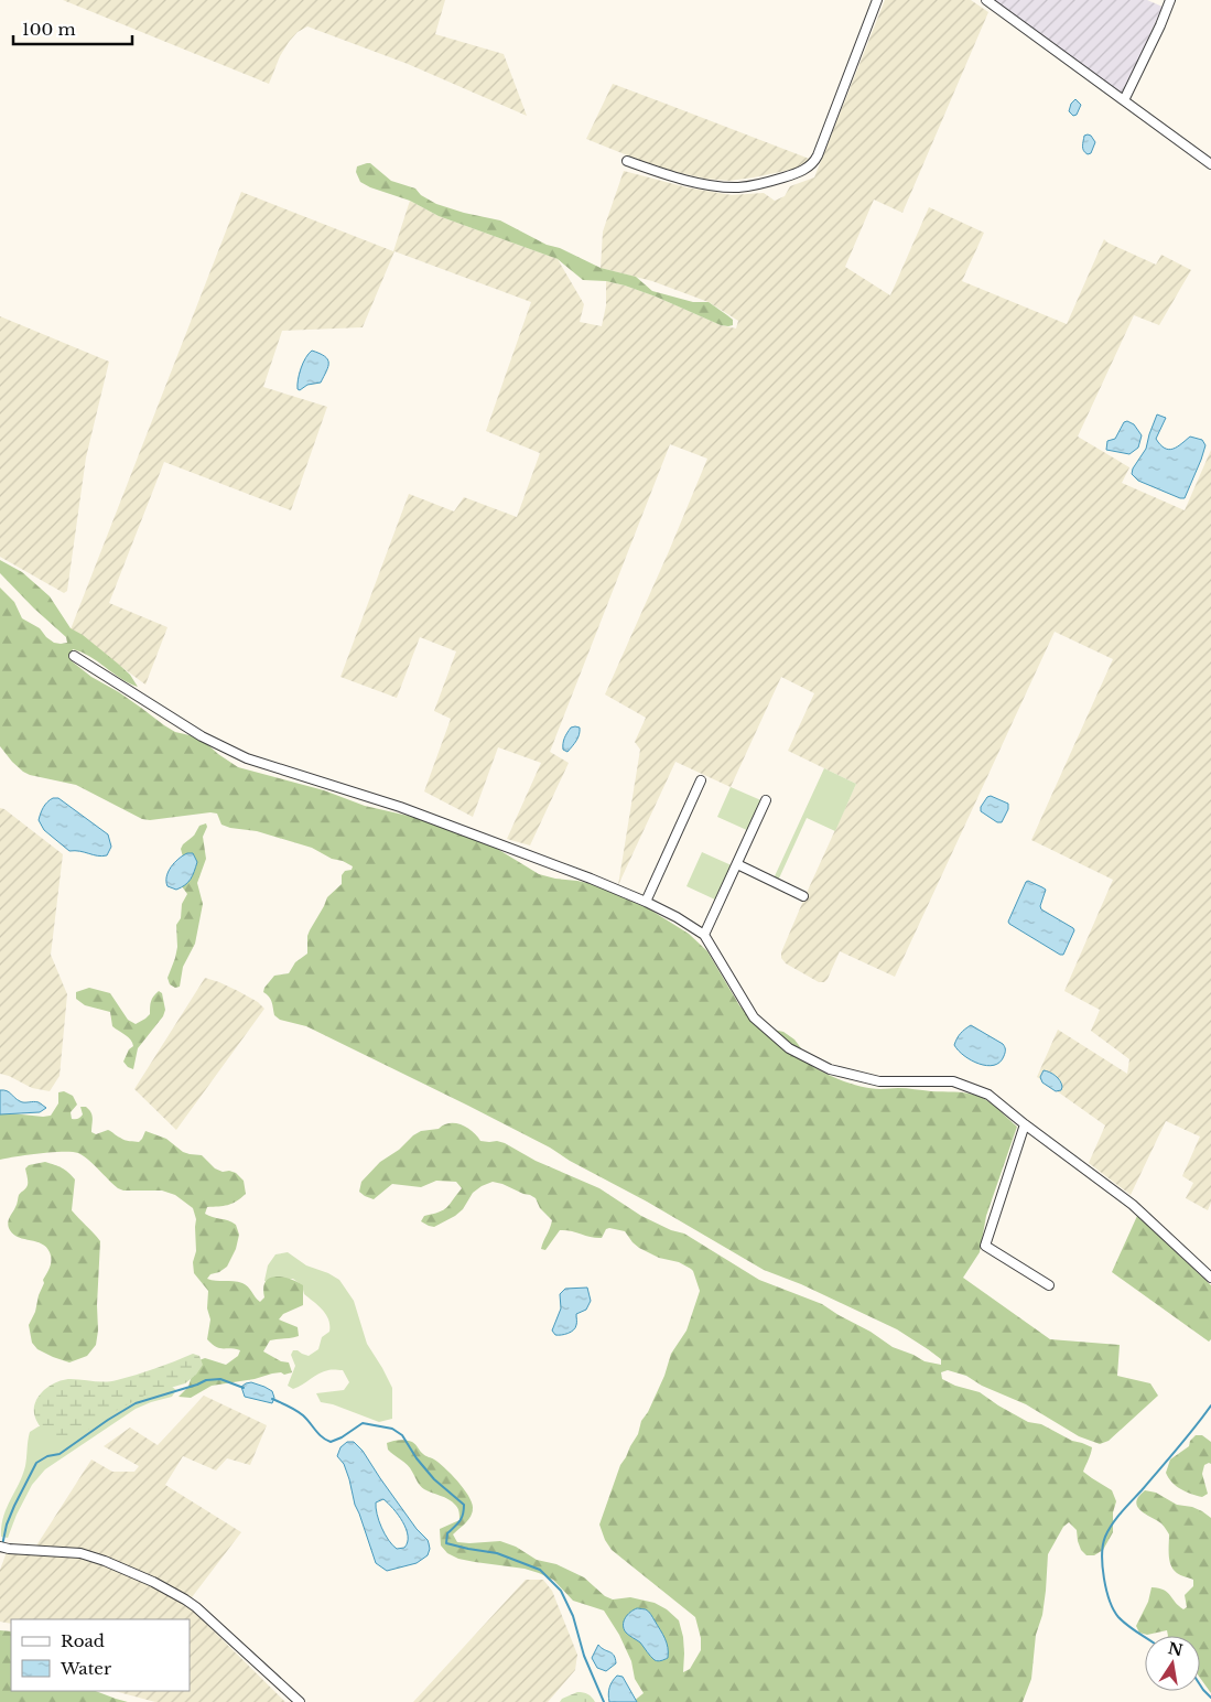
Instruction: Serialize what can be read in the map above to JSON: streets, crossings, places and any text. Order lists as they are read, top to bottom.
{
  "legend": ["Road", "Water"],
  "scale_bar": "100 m",
  "north": "top"
}
